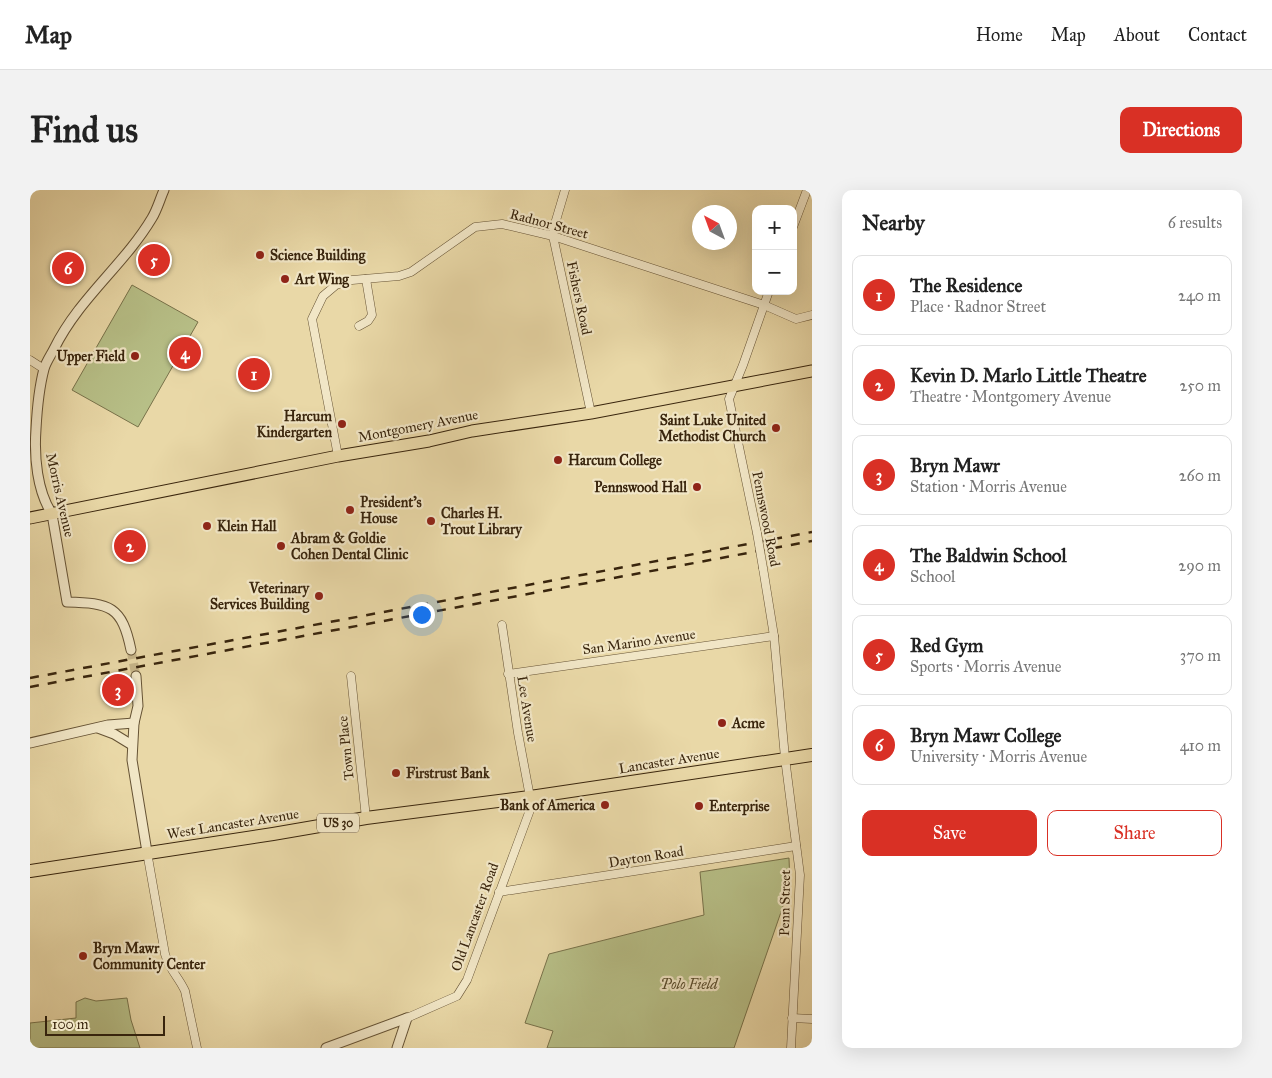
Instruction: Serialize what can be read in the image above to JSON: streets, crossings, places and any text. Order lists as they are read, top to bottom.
{
  "streets": {
    "highway": ["Lancaster Avenue", "US 30", "West Lancaster Avenue"],
    "main road": ["Montgomery Avenue"],
    "street": [
      "Radnor Street",
      "Fishers Road",
      "Morris Avenue",
      "Pennswood Road",
      "San Marino Avenue",
      "Lee Avenue",
      "Town Place",
      "Dayton Road",
      "Penn Street",
      "Old Lancaster Road"
    ]
  },
  "crossings": [
    ["Radnor Street", "Fishers Road"],
    ["Radnor Street", "Montgomery Avenue"],
    ["Radnor Street", "Pennswood Road"],
    ["Fishers Road", "Montgomery Avenue"],
    ["Montgomery Avenue", "Morris Avenue"],
    ["Montgomery Avenue", "Pennswood Road"],
    ["Pennswood Road", "San Marino Avenue"],
    ["Pennswood Road", "Lancaster Avenue"],
    ["Pennswood Road", "Penn Street"],
    ["San Marino Avenue", "Lee Avenue"],
    ["Lee Avenue", "Lancaster Avenue"],
    ["Lee Avenue", "West Lancaster Avenue"],
    ["Lee Avenue", "Old Lancaster Road"],
    ["Town Place", "West Lancaster Avenue"],
    ["Lancaster Avenue", "West Lancaster Avenue"],
    ["Lancaster Avenue", "Penn Street"],
    ["Lancaster Avenue", "Old Lancaster Road"],
    ["West Lancaster Avenue", "Old Lancaster Road"],
    ["Dayton Road", "Penn Street"],
    ["Dayton Road", "Old Lancaster Road"]
  ],
  "parks": ["Polo Field"],
  "places": [
    "Science Building",
    "Art Wing",
    "Upper Field",
    "Harcum Kindergarten",
    "Saint Luke United Methodist Church",
    "Harcum College",
    "Pennswood Hall",
    "President’s House",
    "Charles H. Trout Library",
    "Klein Hall",
    "Abram & Goldie Cohen Dental Clinic",
    "Veterinary Services Building",
    "Acme",
    "Firstrust Bank",
    "Bank of America",
    "Enterprise",
    "Bryn Mawr Community Center"
  ],
  "scale_bar": "100 m",
  "north": "top left",
  "page": {
    "header": "Map",
    "nav": [
      "Home",
      "Map",
      "About",
      "Contact"
    ],
    "buttons": [
      "Directions",
      ["Save", "Share"]
    ],
    "title": "Find us",
    "heading": ["Nearby", "6 results"],
    "map_buttons": ["+", "−"],
    "pins": [
      "5",
      "6",
      "4",
      "1",
      "2",
      "3"
    ],
    "list": [
      {
        "mark": "1",
        "name": "The Residence",
        "note": "Place · Radnor Street",
        "value": "240 m"
      },
      {
        "mark": "2",
        "name": "Kevin D. Marlo Little Theatre",
        "note": "Theatre · Montgomery Avenue",
        "value": "250 m"
      },
      {
        "mark": "3",
        "name": "Bryn Mawr",
        "note": "Station · Morris Avenue",
        "value": "260 m"
      },
      {
        "mark": "4",
        "name": "The Baldwin School",
        "note": "School",
        "value": "290 m"
      },
      {
        "mark": "5",
        "name": "Red Gym",
        "note": "Sports · Morris Avenue",
        "value": "370 m"
      },
      {
        "mark": "6",
        "name": "Bryn Mawr College",
        "note": "University · Morris Avenue",
        "value": "410 m"
      }
    ],
    "scale": "100 m"
  }
}
